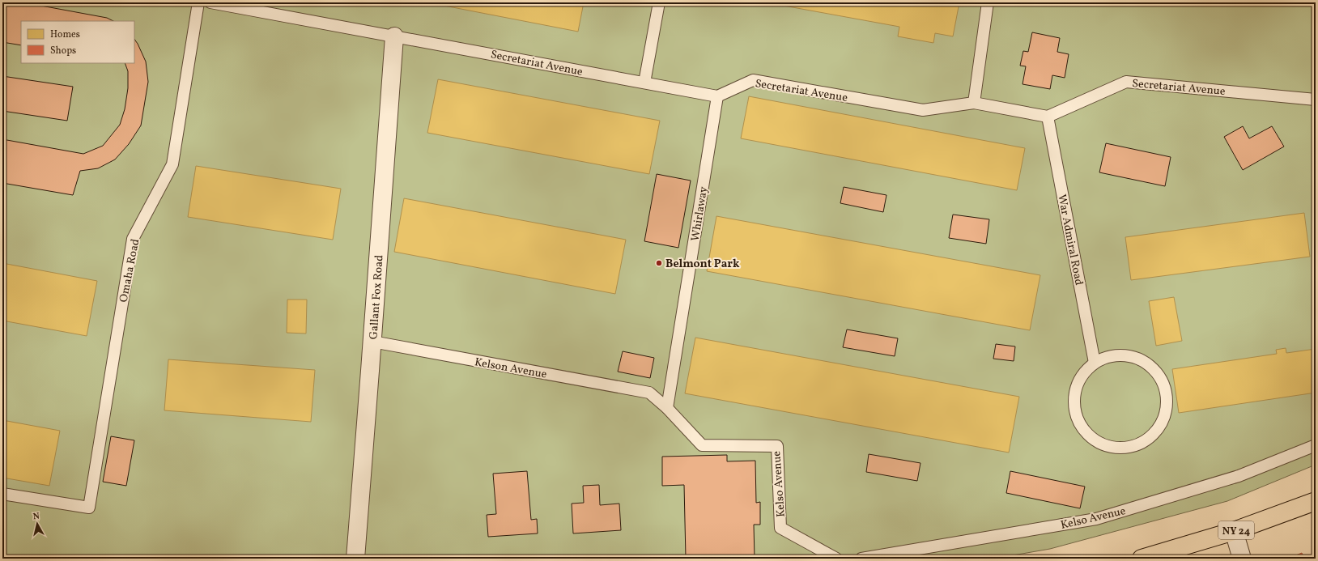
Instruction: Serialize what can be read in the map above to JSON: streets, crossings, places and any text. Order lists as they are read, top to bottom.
{
  "streets": {
    "main road": ["NY 24"],
    "street": ["Gallant Fox Road"],
    "lane": [
      "Secretariat Avenue",
      "Whirlaway",
      "War Admiral Road",
      "Omaha Road",
      "Kelson Avenue",
      "Kelso Avenue"
    ]
  },
  "crossings": [
    ["Secretariat Avenue", "Whirlaway"],
    ["Secretariat Avenue", "War Admiral Road"],
    ["Secretariat Avenue", "Gallant Fox Road"],
    ["Whirlaway", "Kelso Avenue"],
    ["Gallant Fox Road", "Kelson Avenue"],
    ["Kelson Avenue", "Kelso Avenue"]
  ],
  "places": ["Belmont Park"],
  "legend": ["Homes", "Shops"],
  "north": "top"
}
